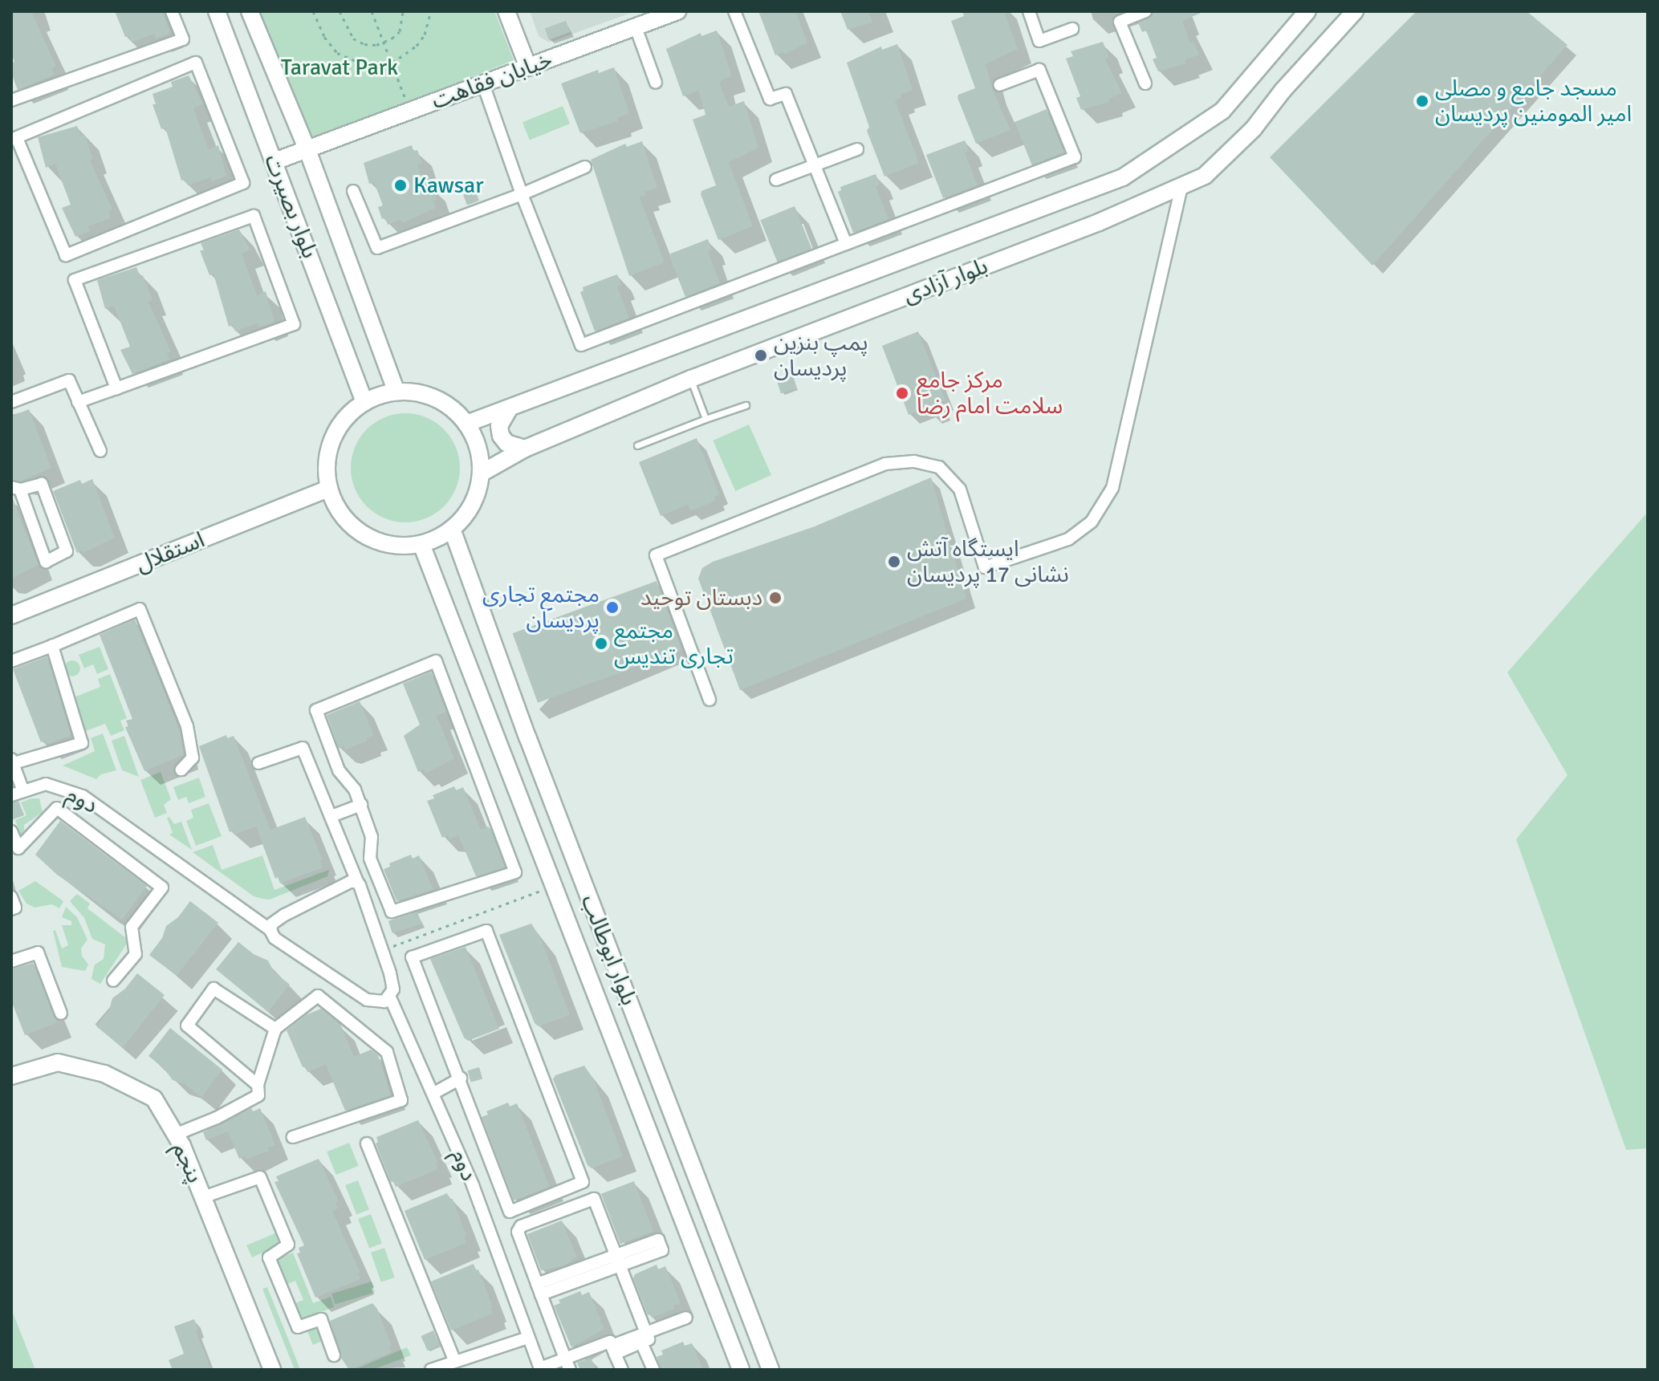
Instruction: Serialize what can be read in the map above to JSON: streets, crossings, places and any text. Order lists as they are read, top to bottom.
{
  "streets": {
    "main road": [
      "خیابان فقاهت",
      "بلوار بصیرت",
      "بلوار آزادی",
      "استقلال",
      "بلوار ابوطالب",
      "پنجم"
    ],
    "street": ["دوم"]
  },
  "crossings": [
    ["خیابان فقاهت", "بلوار بصیرت"],
    ["بلوار بصیرت", "بلوار آزادی"],
    ["بلوار بصیرت", "استقلال"],
    ["بلوار بصیرت", "بلوار ابوطالب"],
    ["بلوار آزادی", "استقلال"],
    ["بلوار آزادی", "بلوار ابوطالب"],
    ["استقلال", "بلوار ابوطالب"]
  ],
  "parks": ["Taravat Park"],
  "places": [
    "مسجد جامع و مصلی امیر المومنین پردیسان",
    "Kawsar",
    "پمپ بنزین پردیسان",
    "مرکز جامع سلامت امام رضا",
    "ایستگاه آتش نشانی 17 پردیسان",
    "دبستان توحید",
    "مجتمع تجاری پردیسان",
    "مجتمع تجاری تندیس"
  ]
}
